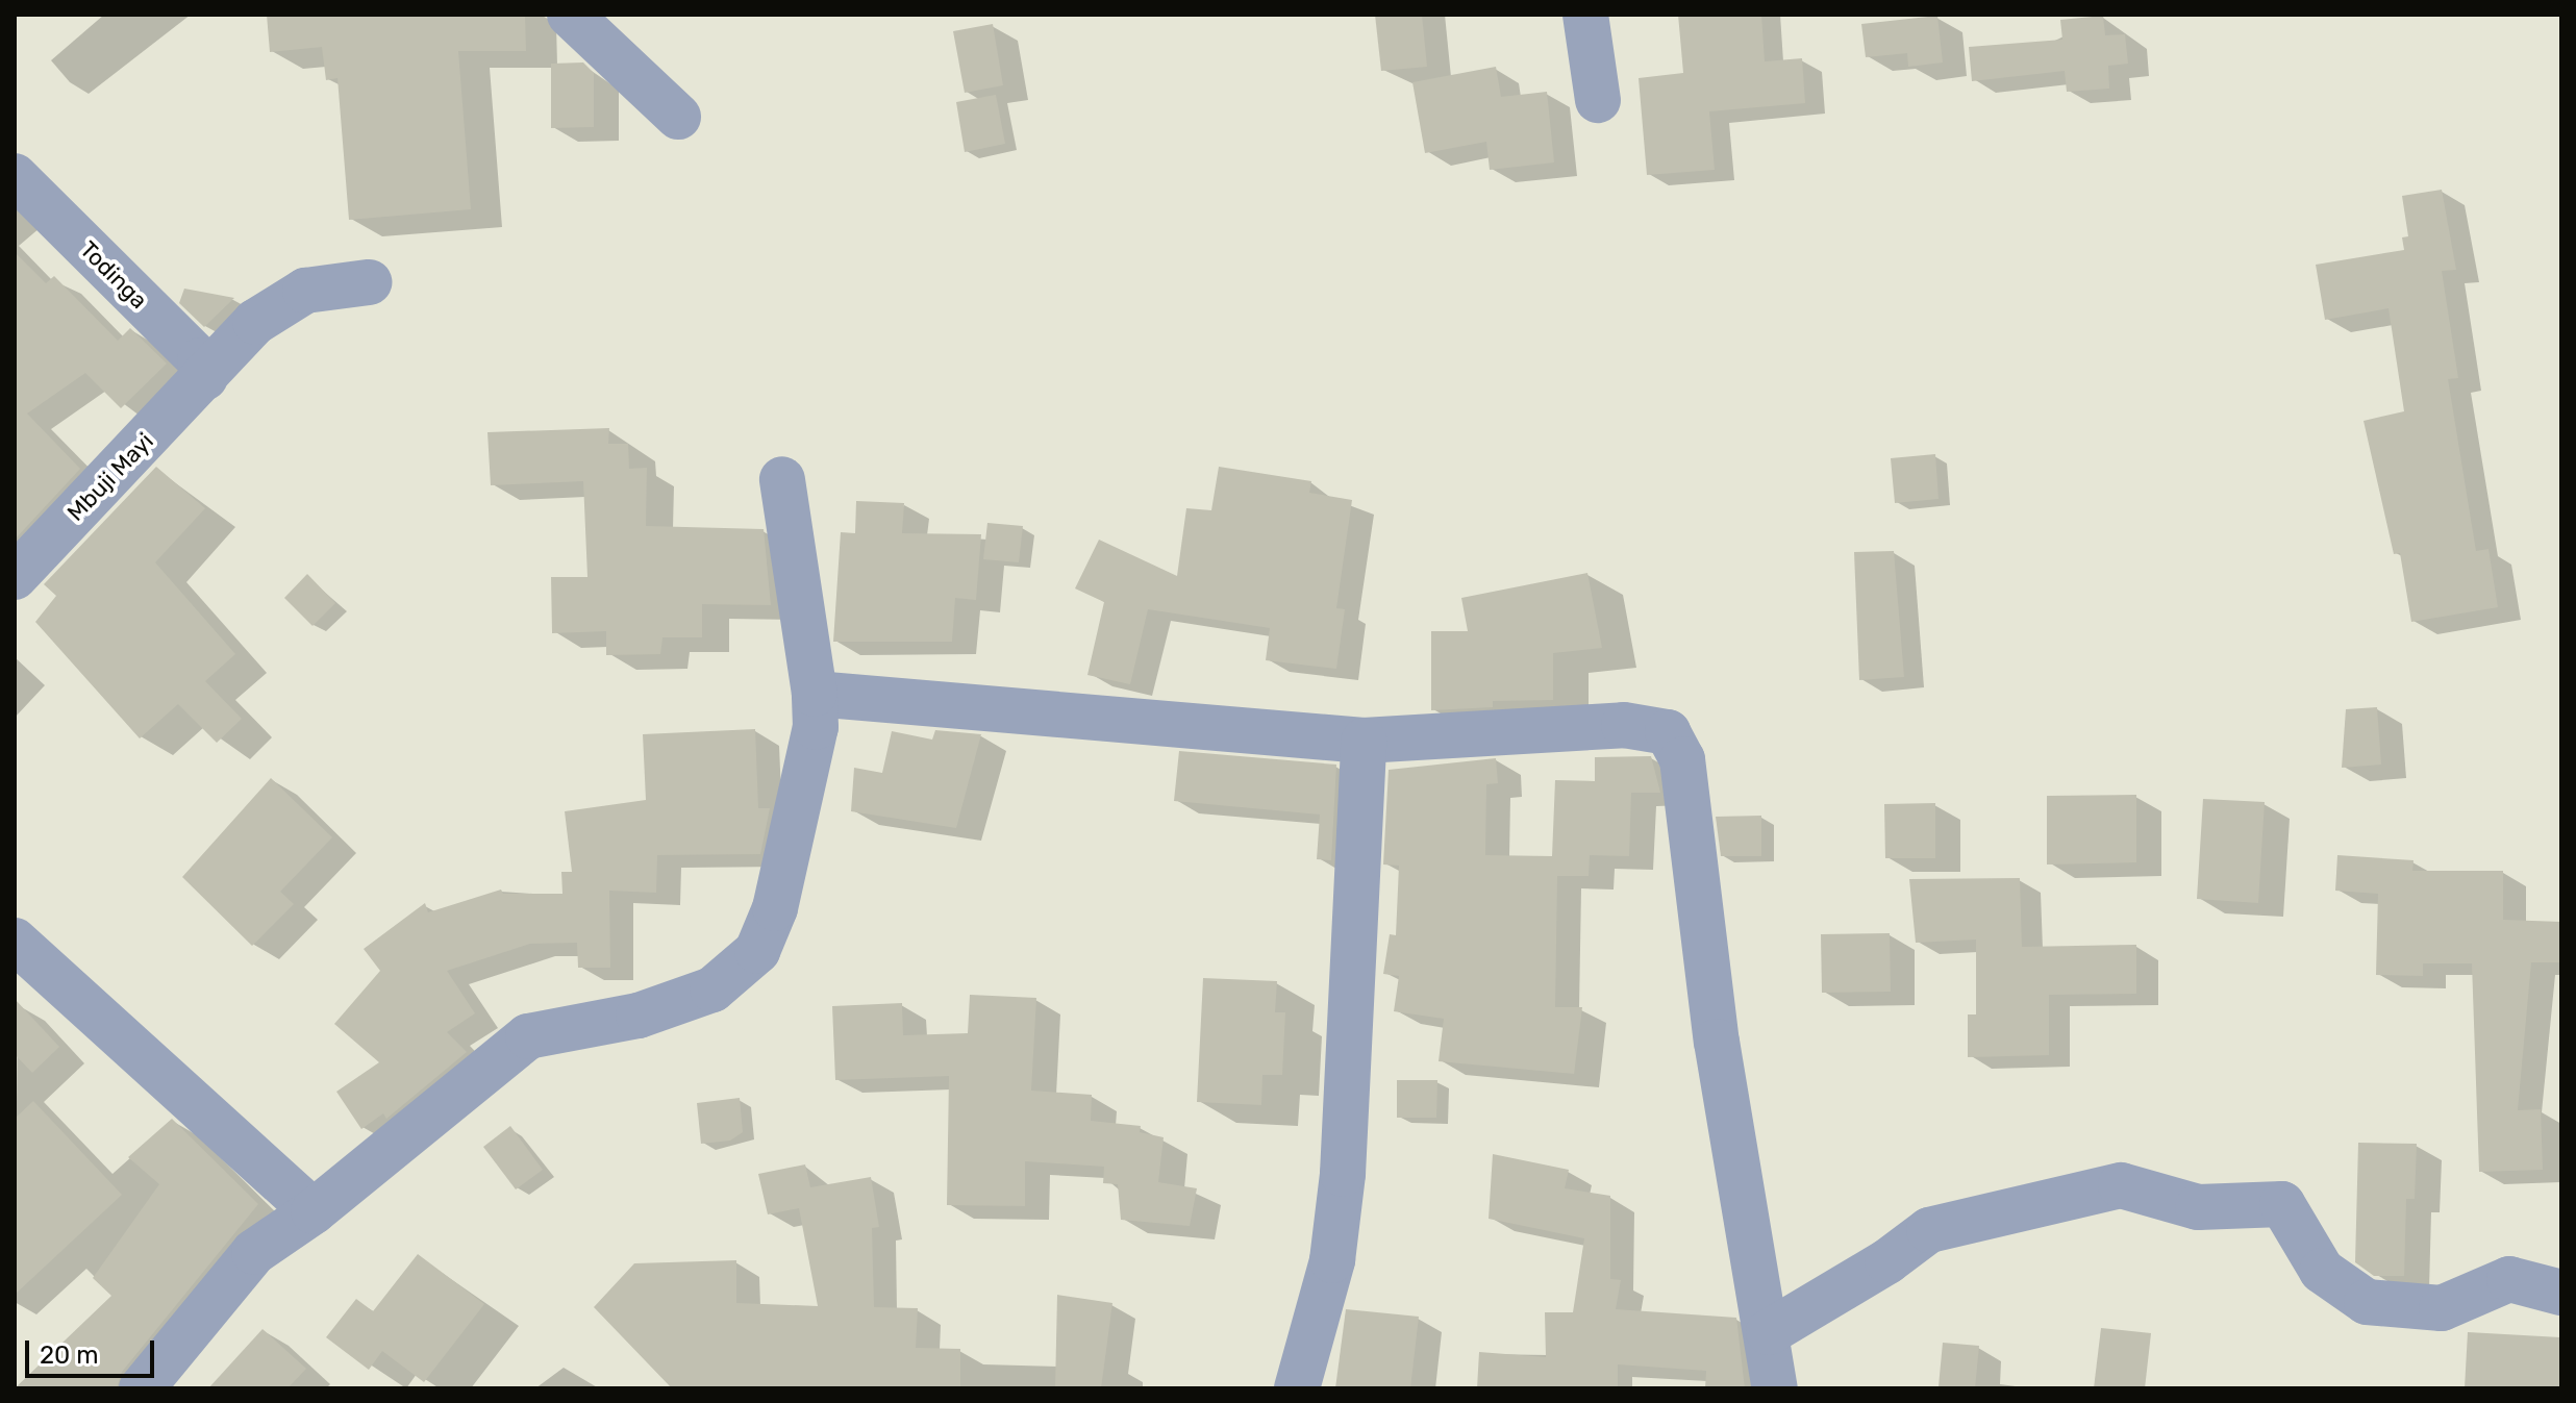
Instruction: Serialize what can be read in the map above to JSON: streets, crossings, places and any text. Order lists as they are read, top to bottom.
{
  "streets": {
    "street": ["Todinga", "Mbuji Mayi"]
  },
  "crossings": [
    ["Todinga", "Mbuji Mayi"]
  ],
  "scale_bar": "20 m"
}
